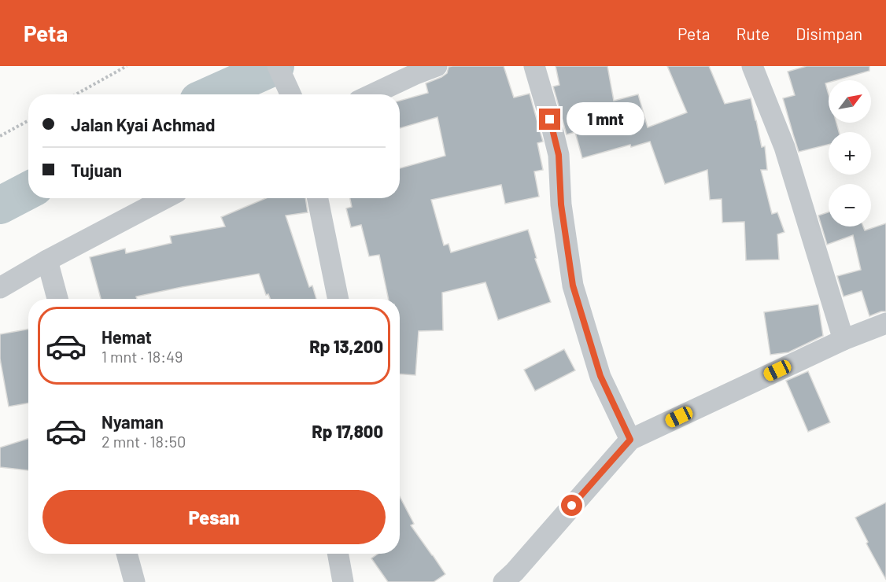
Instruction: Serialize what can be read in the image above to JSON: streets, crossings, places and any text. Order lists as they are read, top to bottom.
{
  "north": "top right",
  "page": {
    "header": "Peta",
    "nav": ["Peta", "Rute", "Disimpan"],
    "map_buttons": ["+", "−"],
    "banner": ["Jalan Kyai Achmad", "Tujuan"],
    "bubble": "1 mnt",
    "list": [
      {
        "name": "Hemat",
        "note": "1 mnt · 18:49",
        "value": "Rp 13,200"
      },
      {
        "name": "Nyaman",
        "note": "2 mnt · 18:50",
        "value": "Rp 17,800"
      }
    ],
    "buttons": "Pesan"
  }
}
